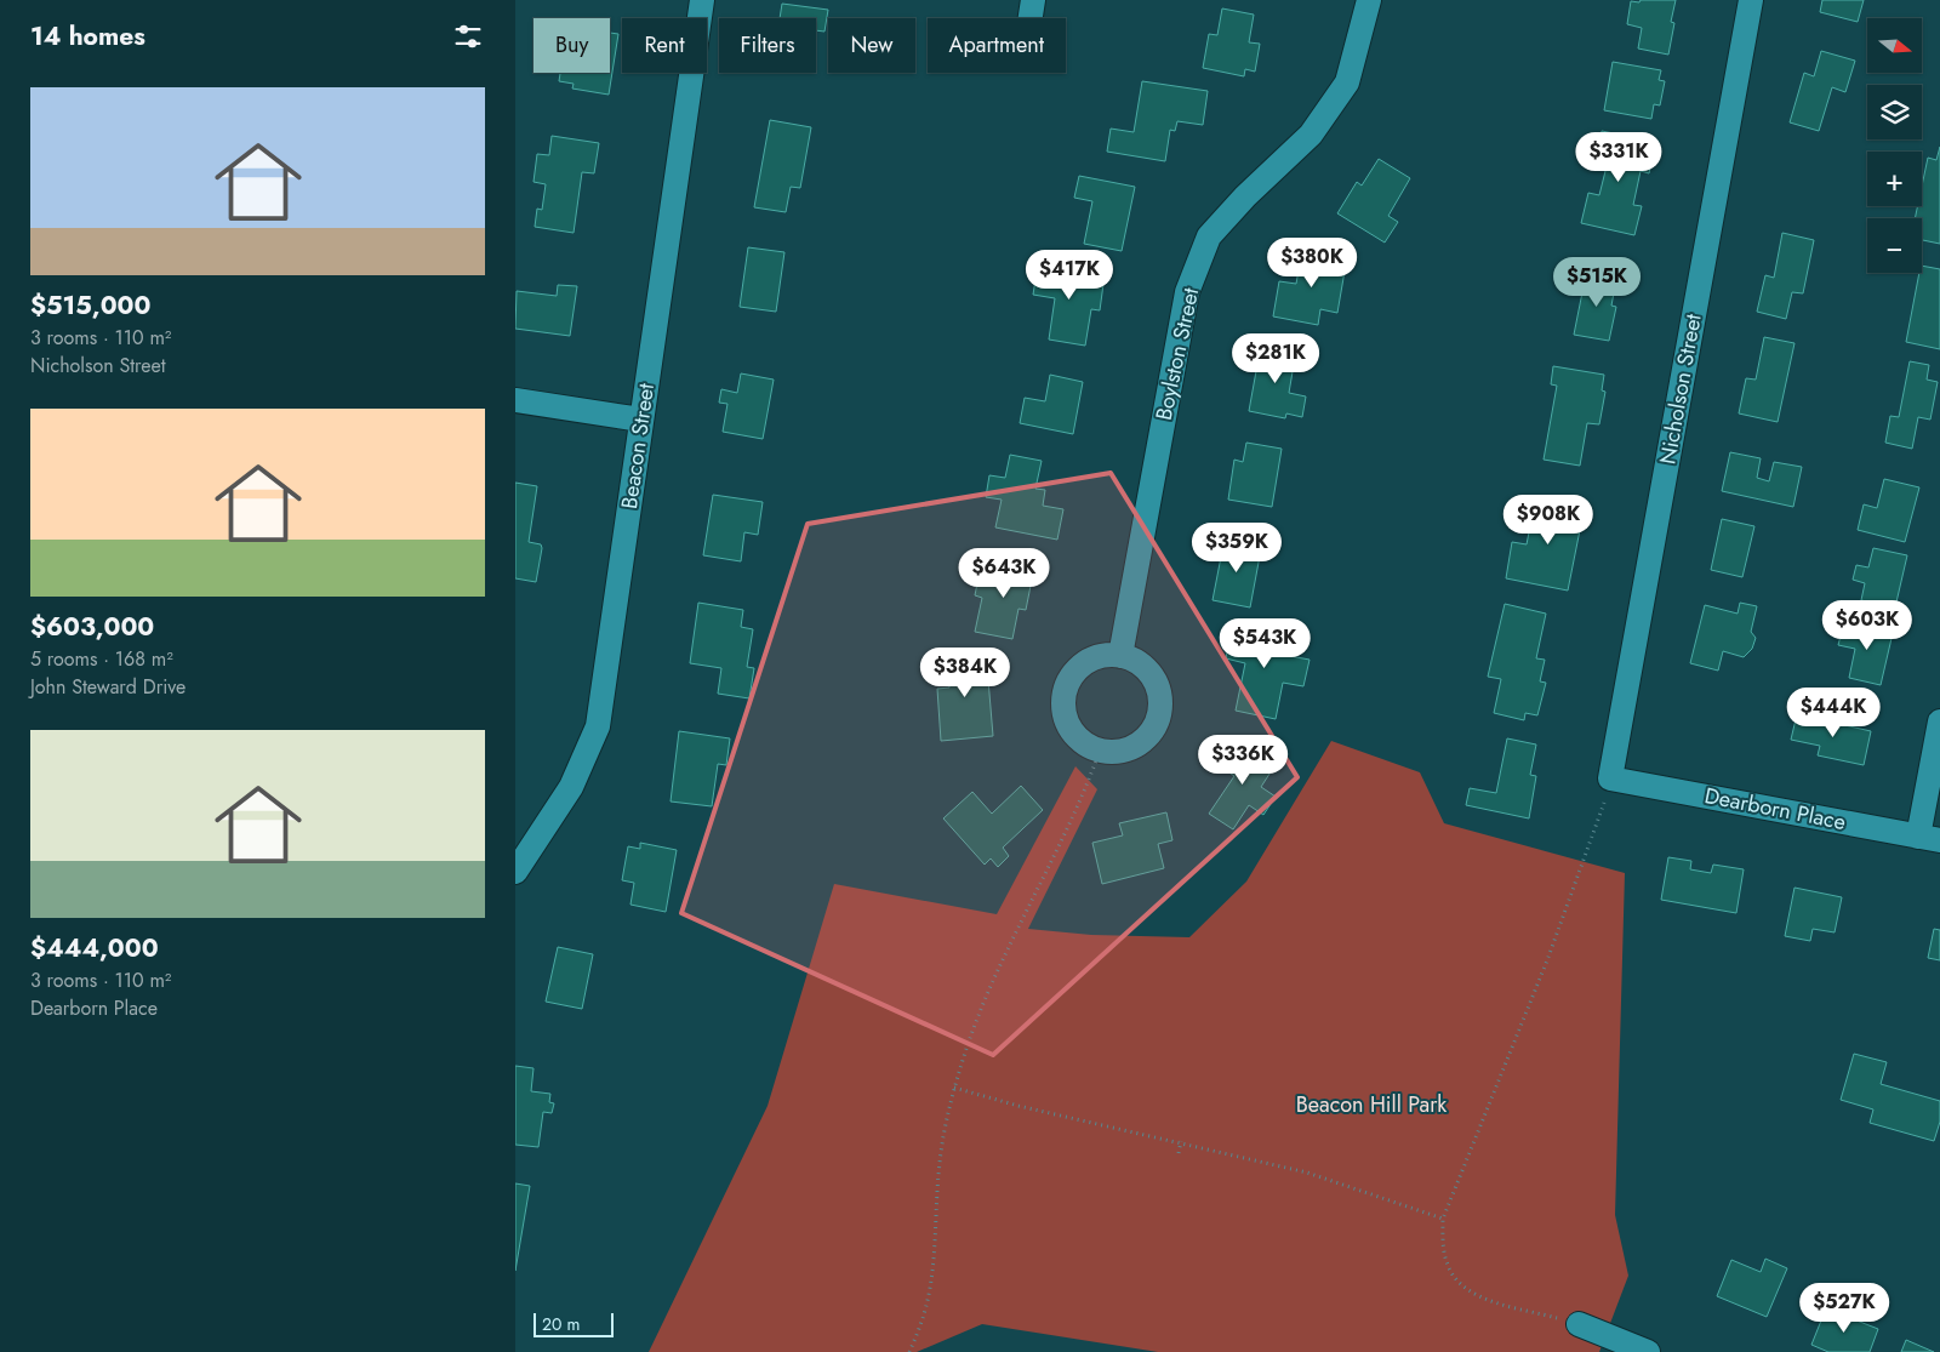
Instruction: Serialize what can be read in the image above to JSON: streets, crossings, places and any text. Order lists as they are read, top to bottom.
{
  "streets": {
    "street": [
      "Boylston Street",
      "Nicholson Street",
      "Beacon Street",
      "Dearborn Place"
    ]
  },
  "crossings": [
    ["Nicholson Street", "Dearborn Place"]
  ],
  "parks": ["Beacon Hill Park"],
  "scale_bar": "20 m",
  "north": "right",
  "page": {
    "heading": "14 homes",
    "map_buttons": ["+", "−"],
    "chip": [
      "Buy",
      "Rent",
      "Filters",
      "New",
      "Apartment"
    ],
    "list": [
      {
        "name": "$515,000",
        "note": "3 rooms · 110 m² · Nicholson Street"
      },
      {
        "name": "$603,000",
        "note": "5 rooms · 168 m² · John Steward Drive"
      },
      {
        "name": "$444,000",
        "note": "3 rooms · 110 m² · Dearborn Place"
      }
    ],
    "price": [
      "$331K",
      "$380K",
      "$417K",
      "$515K",
      "$281K",
      "$908K",
      "$359K",
      "$643K",
      "$603K",
      "$543K",
      "$384K",
      "$444K",
      "$336K",
      "$527K"
    ],
    "scale": "20 m"
  }
}
